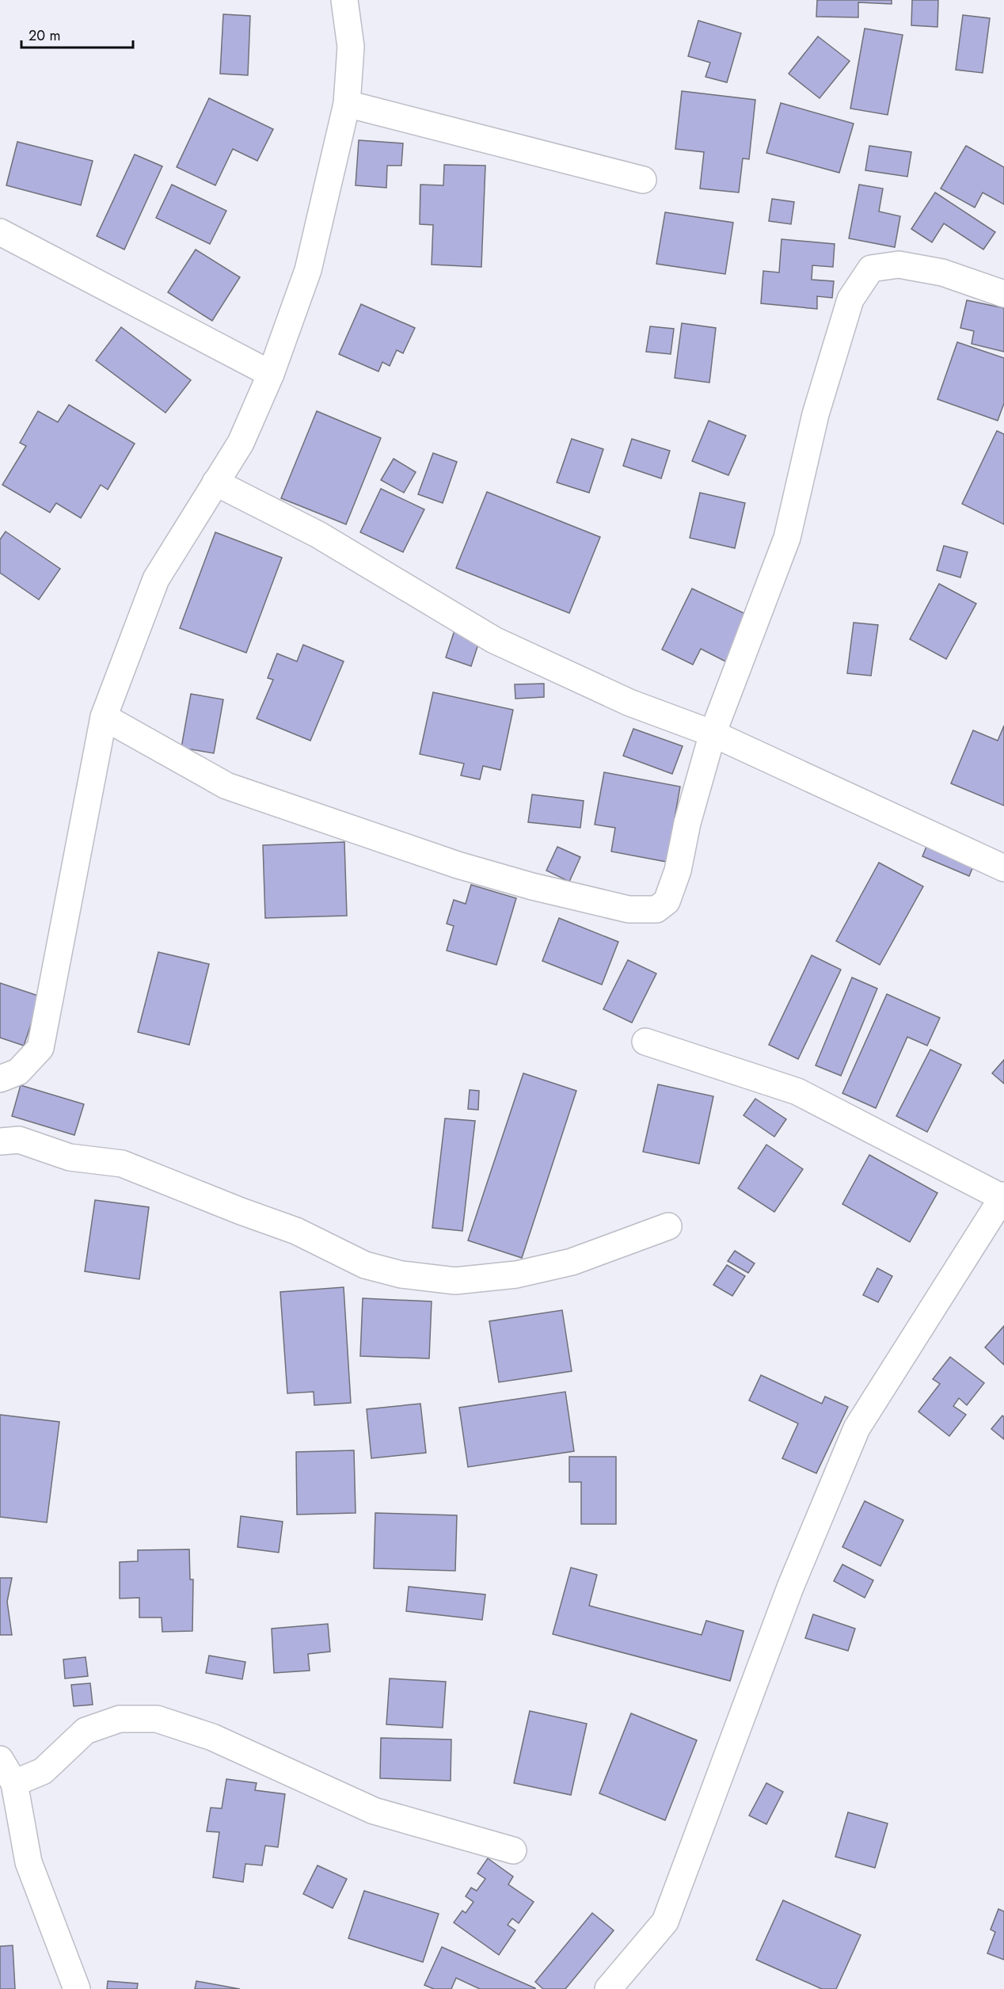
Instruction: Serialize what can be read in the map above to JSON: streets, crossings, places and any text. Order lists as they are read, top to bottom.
{
  "scale_bar": "20 m"
}
